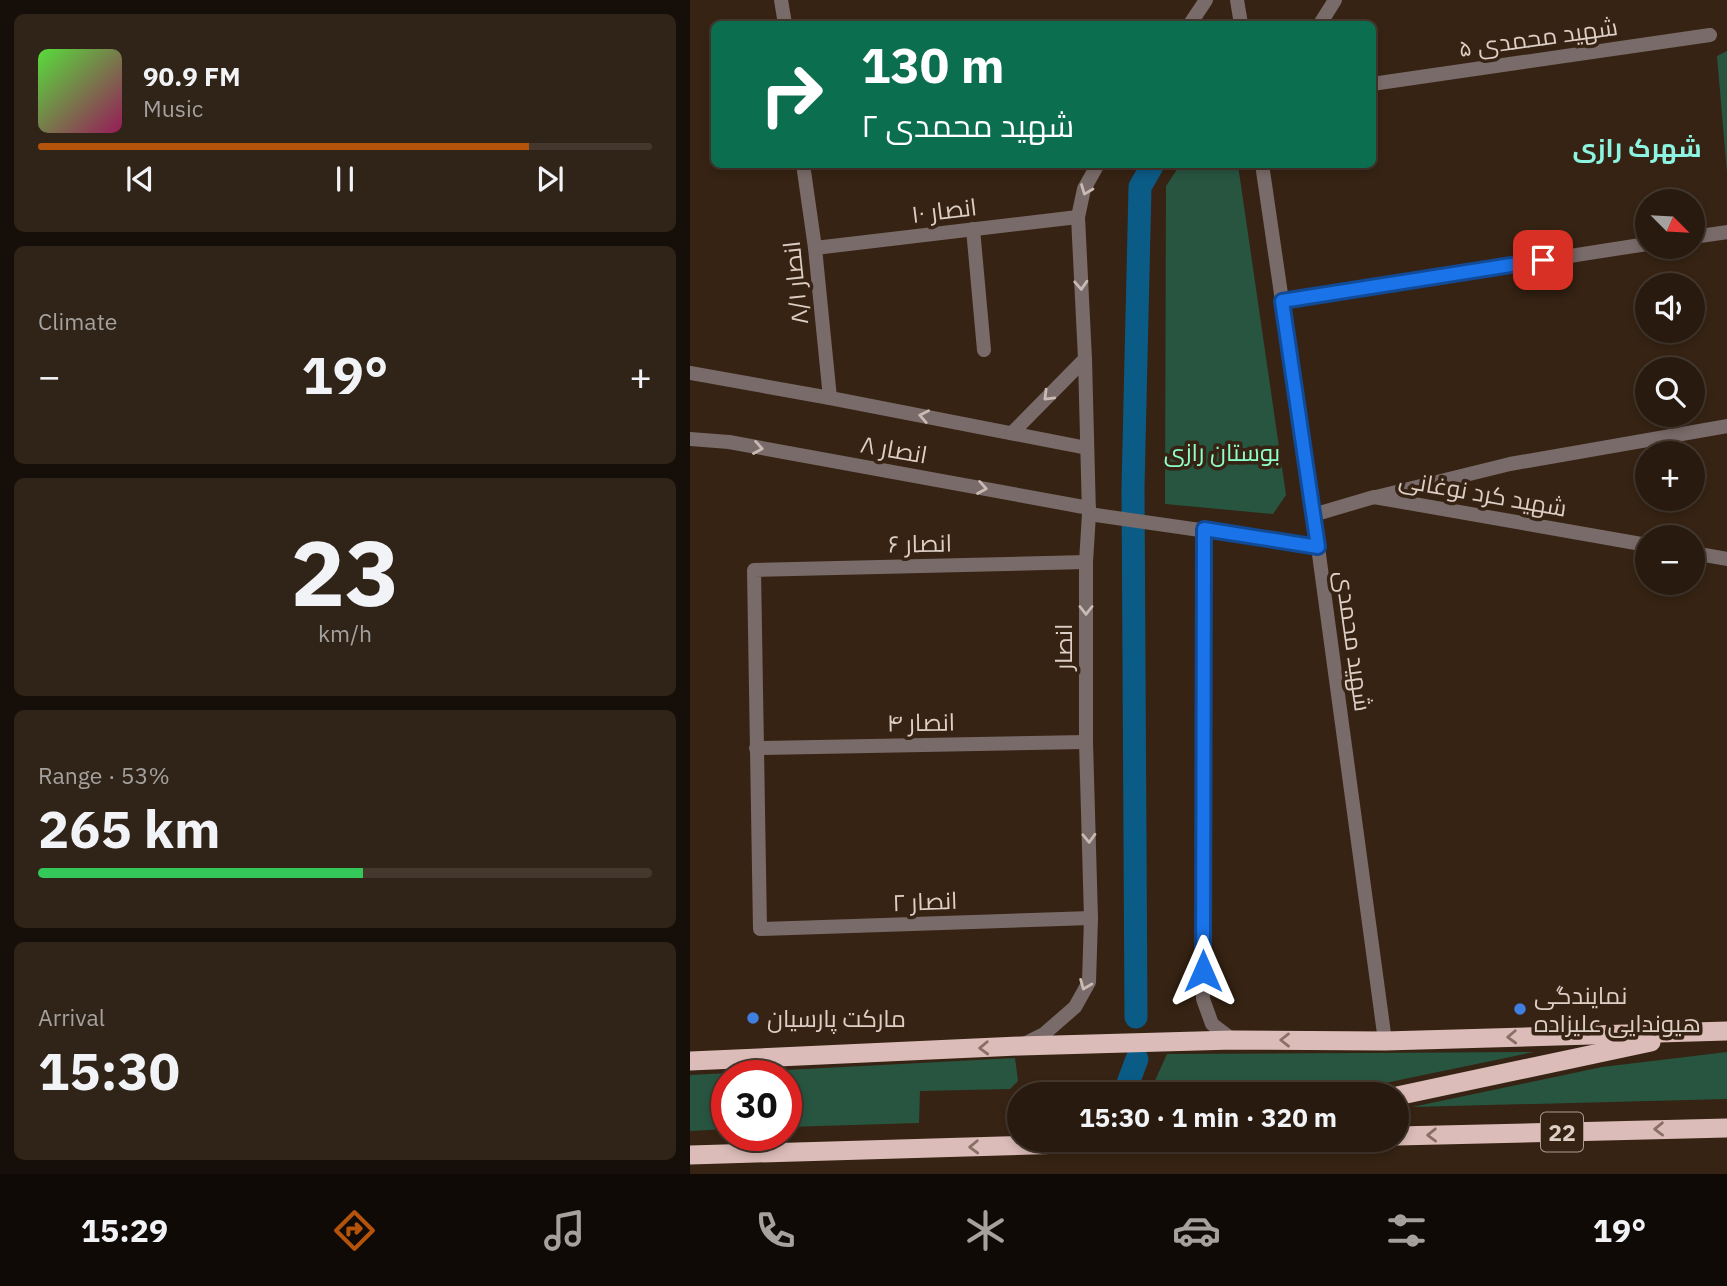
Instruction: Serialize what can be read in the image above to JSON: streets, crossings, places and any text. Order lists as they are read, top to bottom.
{
  "streets": {
    "highway": ["22"],
    "street": [
      "شهید محمدی ۵",
      "انصار ۱۰",
      "انصار ۸/۱",
      "انصار ۸",
      "شهید کرد نوغانی",
      "انصار ۶",
      "شهید محمدی",
      "انصار",
      "انصار ۴",
      "انصار ۲"
    ]
  },
  "crossings": [
    ["انصار ۱۰", "انصار ۸/۱"],
    ["انصار ۱۰", "انصار"],
    ["انصار ۸/۱", "انصار ۸"],
    ["انصار ۸", "شهید محمدی"],
    ["انصار ۸", "انصار"],
    ["شهید کرد نوغانی", "شهید محمدی"],
    ["انصار ۶", "انصار"],
    ["انصار ۶", "انصار ۴"],
    ["انصار ۶", "انصار ۲"],
    ["انصار", "انصار ۴"],
    ["انصار", "انصار ۲"],
    ["انصار ۴", "انصار ۲"]
  ],
  "districts": ["شهرک رازی"],
  "parks": ["بوستان رازی"],
  "places": ["نمایندگی هیوندایی علیزاده", "مارکت پارسیان"],
  "north": "bottom right",
  "page": {
    "turn": ["130 m", "شهید محمدی ۲"],
    "song": ["90.9 FM", "Music"],
    "map_buttons": ["+", "−"],
    "tile": [
      "Climate",
      ["23", "km/h"],
      ["Range · 53%", "265 km"],
      ["Arrival", "15:30"]
    ],
    "heat": ["−", "19°", "+"],
    "limit": "30",
    "trip": "15:30 · 1 min · 320 m",
    "tabs": ["15:29", "19°"]
  }
}
